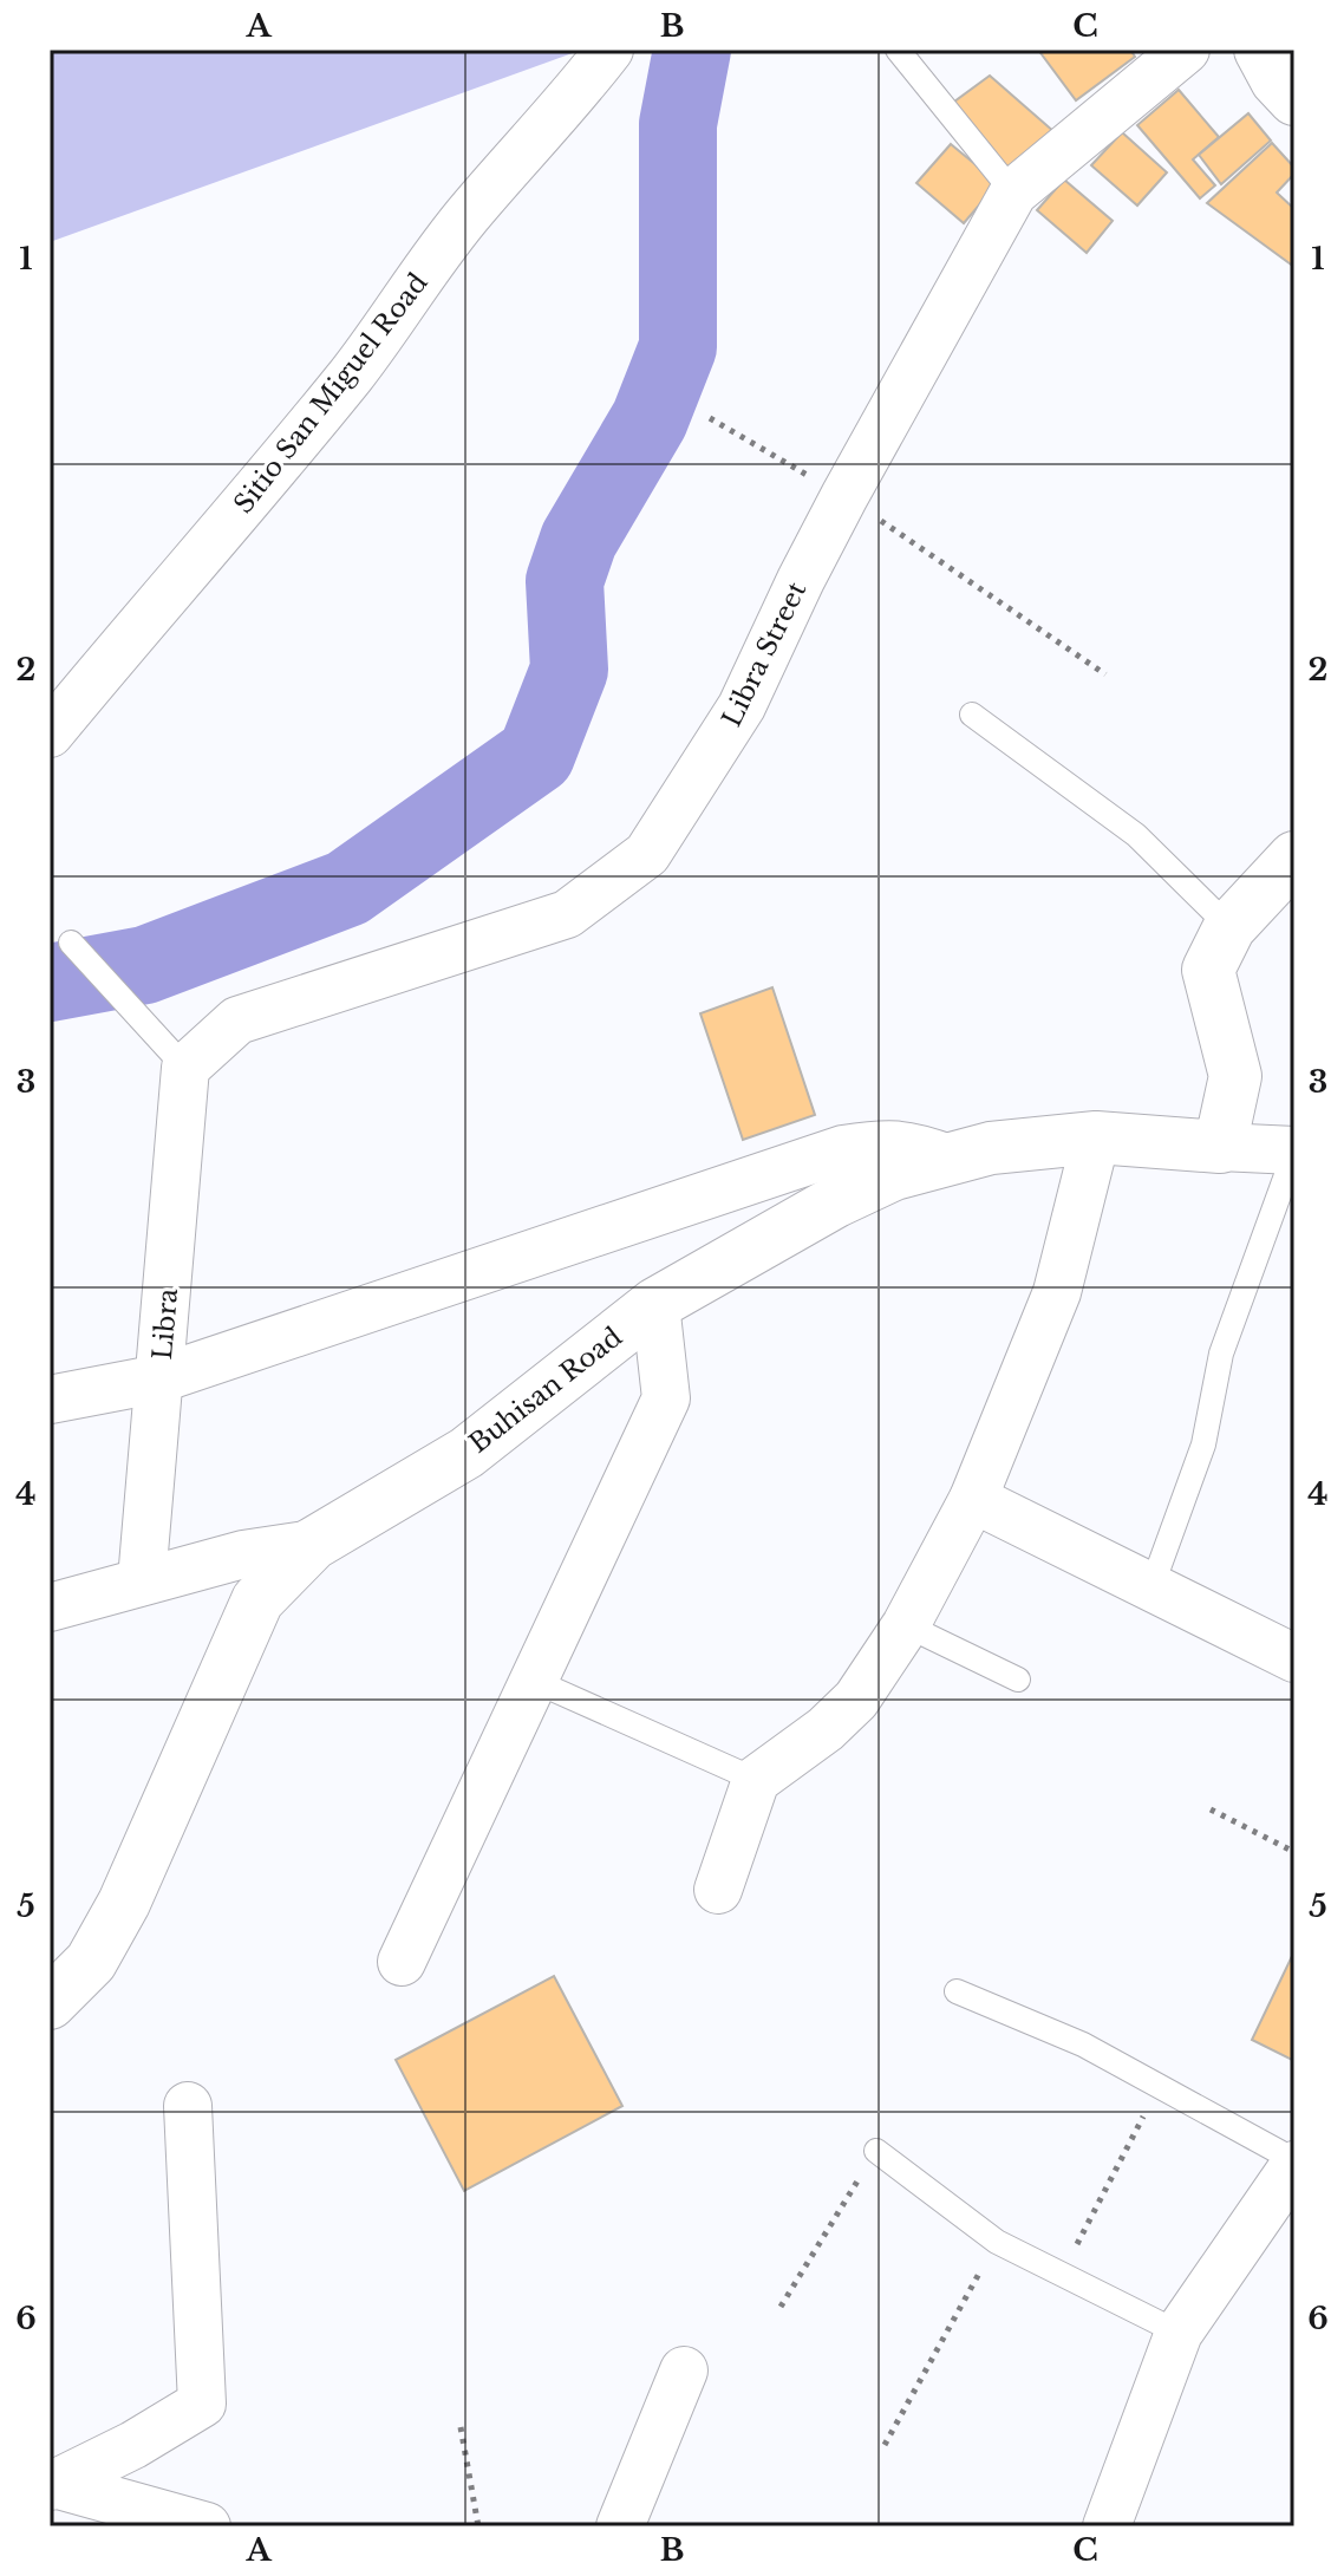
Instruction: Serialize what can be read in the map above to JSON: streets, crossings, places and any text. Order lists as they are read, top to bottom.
{
  "streets": {
    "street": [
      "Sitio San Miguel Road",
      "Libra Street",
      "Libra",
      "Buhisan Road"
    ]
  },
  "crossings": [
    ["Libra Street", "Libra"]
  ],
  "grid": {
    "columns": ["A", "B", "C"],
    "rows": [
      "1",
      "2",
      "3",
      "4",
      "5",
      "6"
    ]
  }
}
